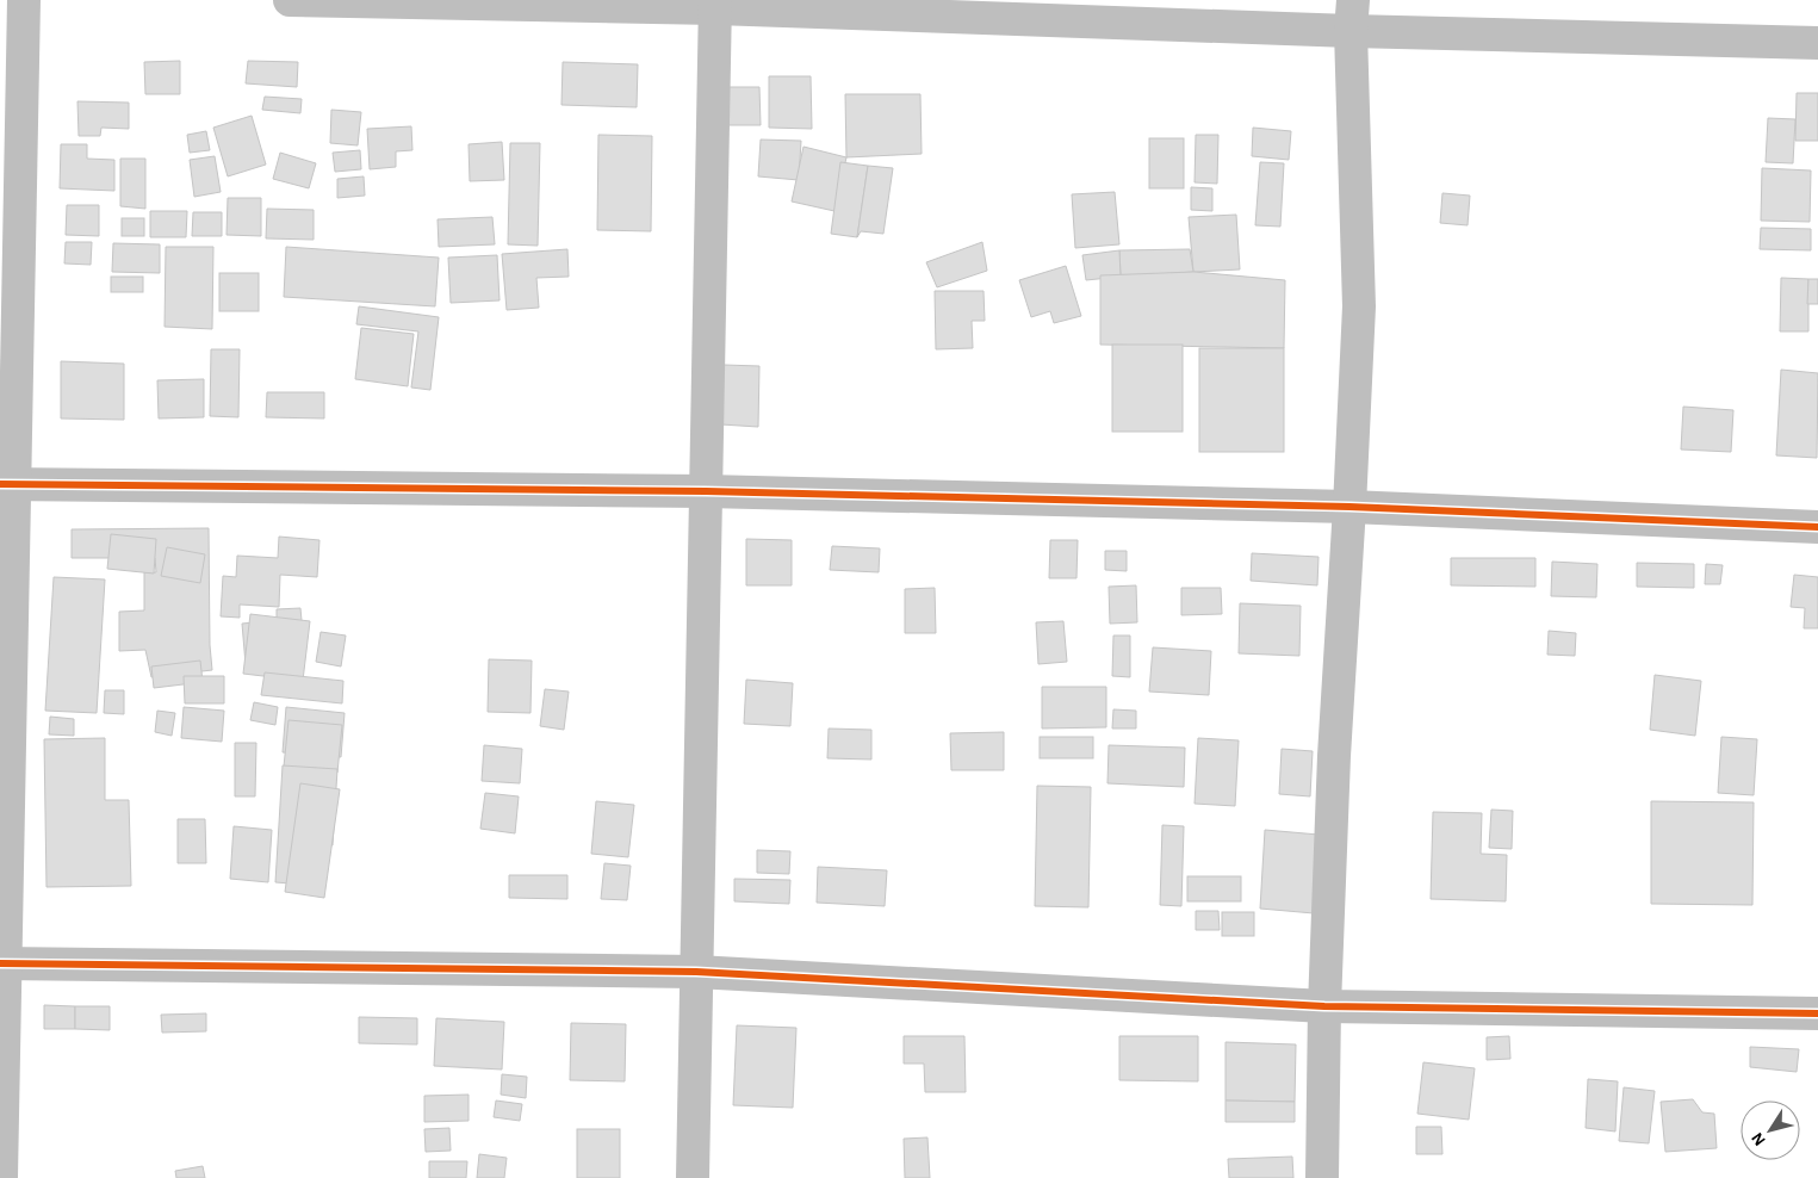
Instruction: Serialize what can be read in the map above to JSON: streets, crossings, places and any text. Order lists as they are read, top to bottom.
{
  "north": "bottom left"
}
